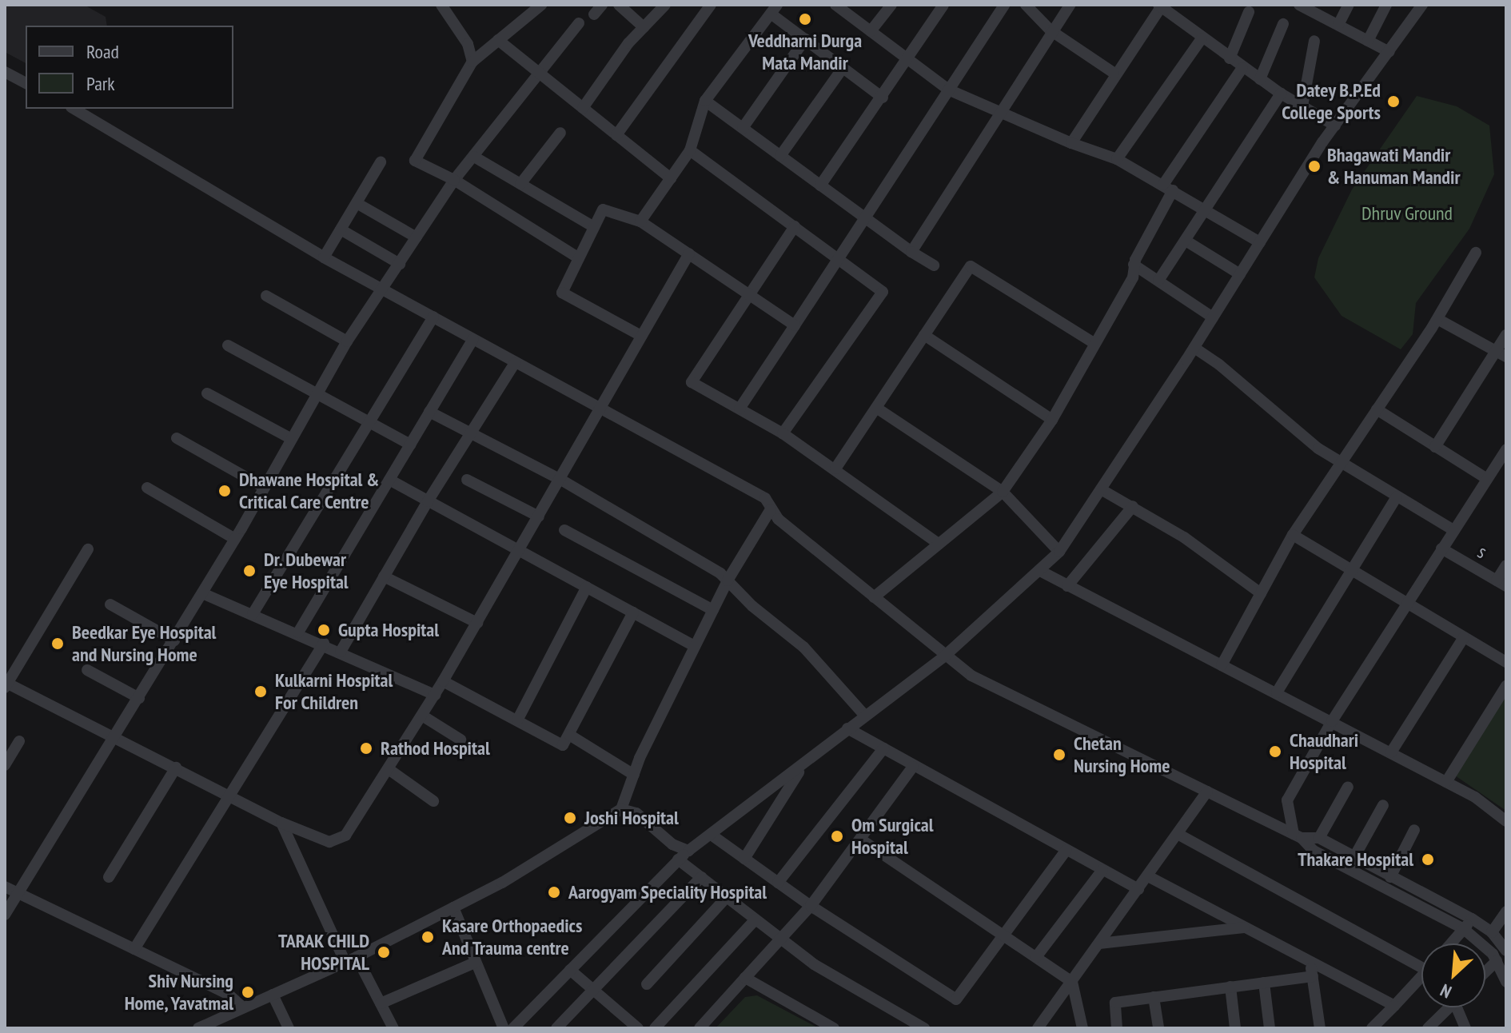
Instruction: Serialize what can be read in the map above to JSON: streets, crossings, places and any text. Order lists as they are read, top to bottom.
{
  "streets": {
    "street": ["s"]
  },
  "parks": ["Dhruv Ground"],
  "places": [
    "Veddharni Durga Mata Mandir",
    "Datey B.P.Ed College Sports",
    "Bhagawati Mandir & Hanuman Mandir",
    "Dhawane Hospital & Critical Care Centre",
    "Dr. Dubewar Eye Hospital",
    "Gupta Hospital",
    "Beedkar Eye Hospital and Nursing Home",
    "Kulkarni Hospital For Children",
    "Rathod Hospital",
    "Chaudhari Hospital",
    "Chetan Nursing Home",
    "Joshi Hospital",
    "Om Surgical Hospital",
    "Thakare Hospital",
    "Aarogyam Speciality Hospital",
    "Kasare Orthopaedics And Trauma centre",
    "TARAK CHILD HOSPITAL",
    "Shiv Nursing Home, Yavatmal"
  ],
  "legend": ["Road", "Park"],
  "north": "bottom left"
}
